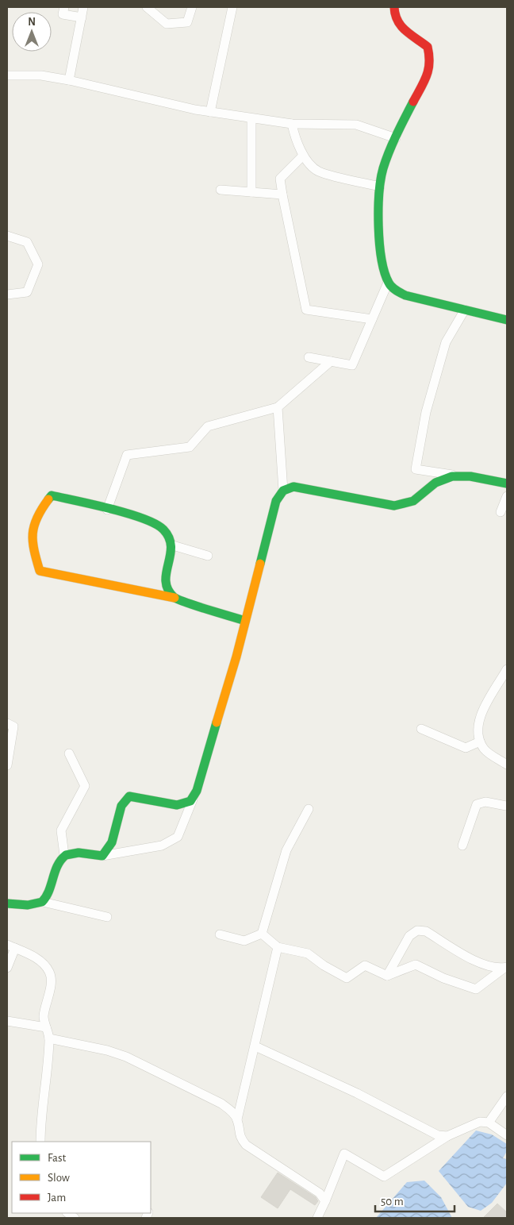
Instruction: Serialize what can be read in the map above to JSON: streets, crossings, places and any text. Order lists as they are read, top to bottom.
{
  "legend": ["Fast", "Slow", "Jam"],
  "scale_bar": "50 m",
  "north": "top"
}
